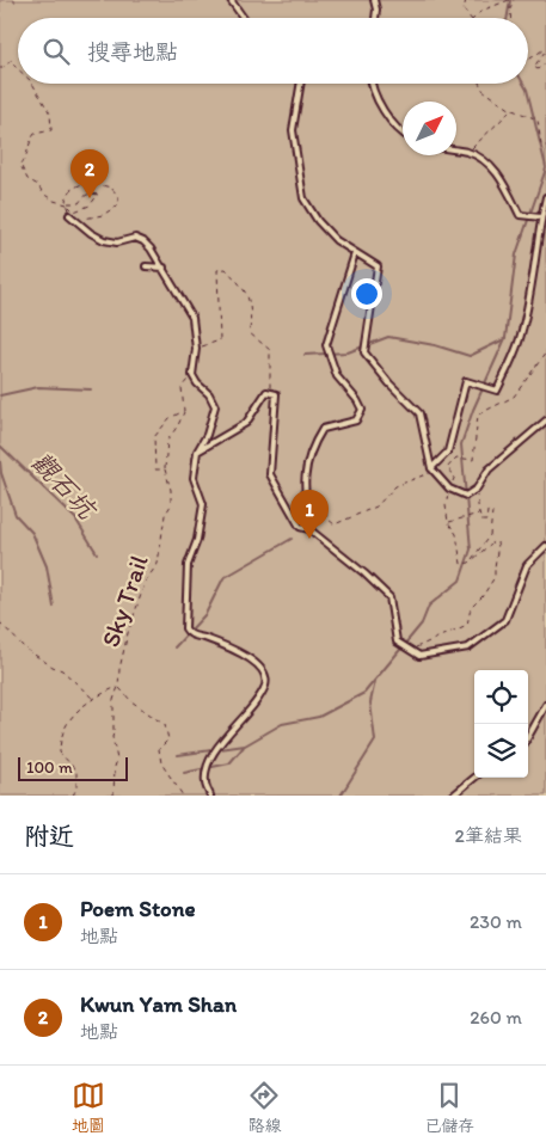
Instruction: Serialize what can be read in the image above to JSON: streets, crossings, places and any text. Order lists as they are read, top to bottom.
{
  "streets": {
    "path": ["Sky Trail"]
  },
  "water": ["觀石坑"],
  "scale_bar": "100 m",
  "north": "top right",
  "page": {
    "search": "搜尋地點",
    "pins": ["2", "1"],
    "scale": "100 m",
    "heading": ["附近", "2筆結果"],
    "list": [
      {
        "mark": "1",
        "name": "Poem Stone",
        "note": "地點",
        "value": "230 m"
      },
      {
        "mark": "2",
        "name": "Kwun Yam Shan",
        "note": "地點",
        "value": "260 m"
      }
    ],
    "nav": ["地圖", "路線", "已儲存"]
  }
}
